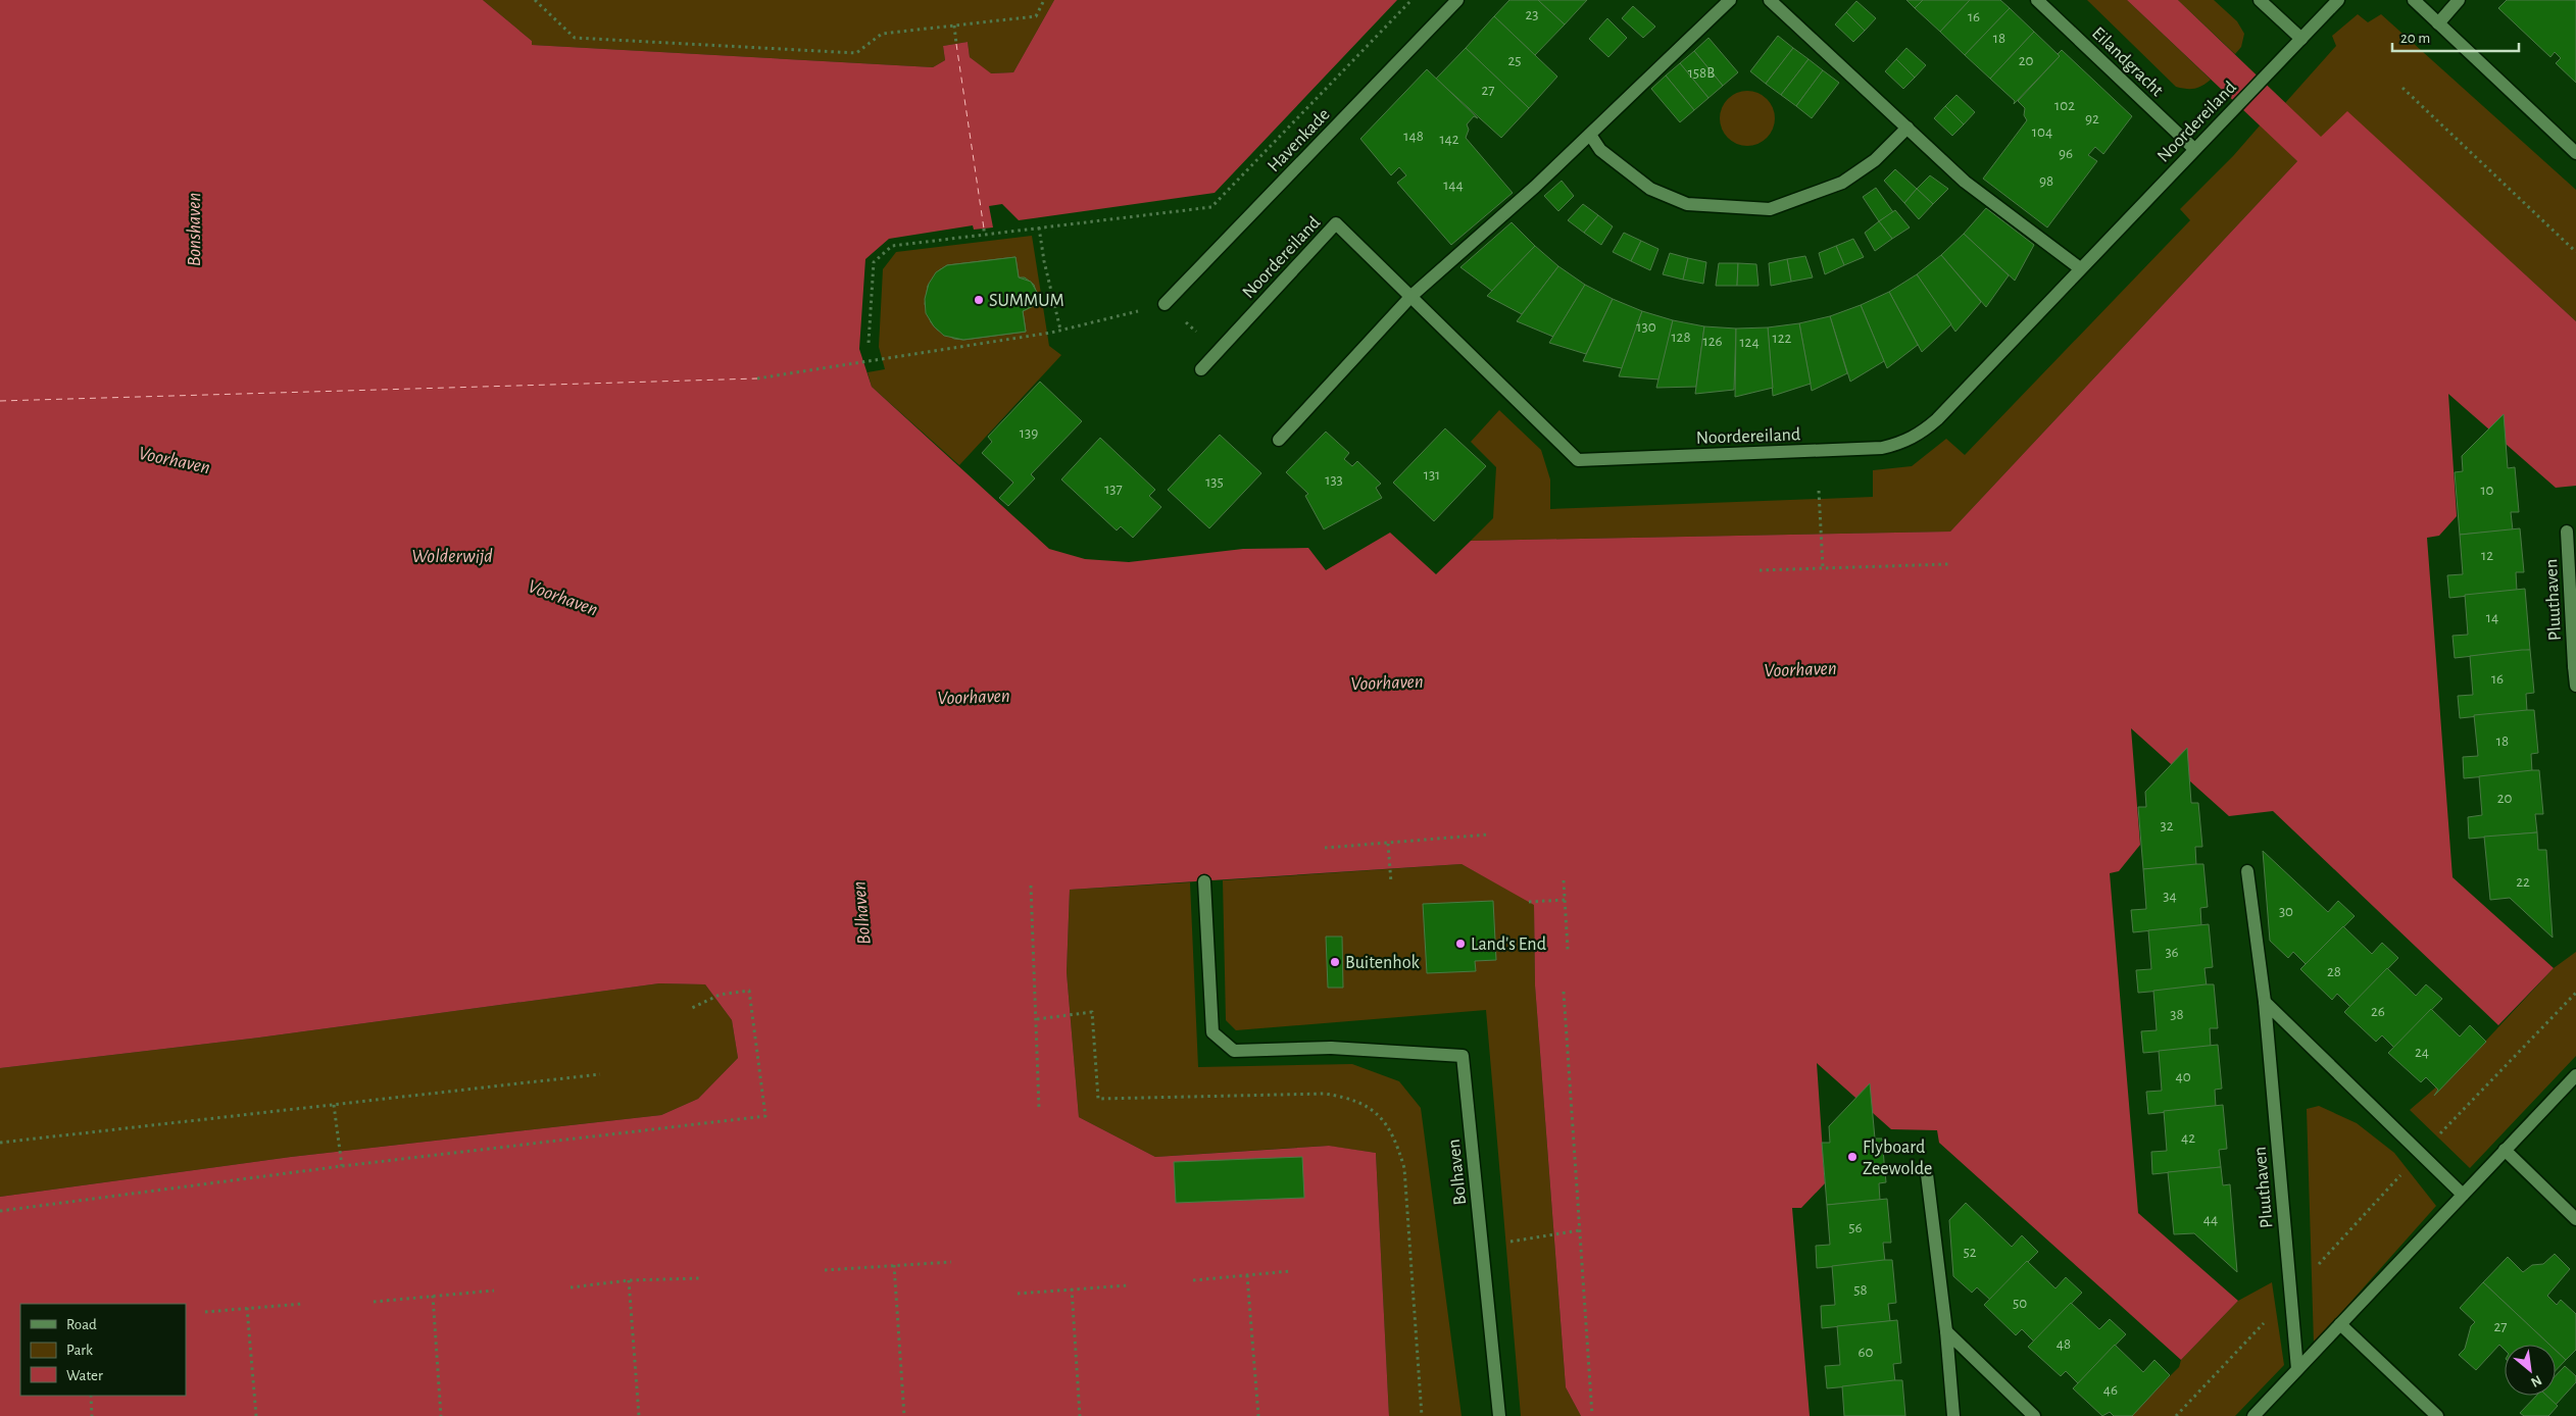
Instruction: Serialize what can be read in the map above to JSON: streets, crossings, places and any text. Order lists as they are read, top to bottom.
{
  "streets": {
    "street": [
      "Eilandgracht",
      "Noordereiland",
      "Havenkade",
      "Pluuthaven",
      "Bolhaven"
    ]
  },
  "crossings": [
    ["Eilandgracht", "Noordereiland"]
  ],
  "water": [
    "Bonshaven",
    "Voorhaven",
    "Wolderwijd",
    "Bolhaven"
  ],
  "places": [
    "SUMMUM",
    "Land's End",
    "Buitenhok",
    "Flyboard Zeewolde"
  ],
  "house_numbers": [
    "23",
    "16",
    "18",
    "25",
    "20",
    "158B",
    "27",
    "102",
    "92",
    "104",
    "148",
    "142",
    "96",
    "98",
    "144",
    "130",
    "128",
    "122",
    "126",
    "124",
    "139",
    "131",
    "133",
    "135",
    "137",
    "10",
    "12",
    "14",
    "16",
    "18",
    "20",
    "32",
    "22",
    "34",
    "30",
    "36",
    "28",
    "26",
    "38",
    "24",
    "40",
    "42",
    "44",
    "56",
    "52",
    "58",
    "50",
    "27",
    "48",
    "60",
    "46"
  ],
  "legend": ["Road", "Park", "Water"],
  "scale_bar": "20 m",
  "north": "bottom right"
}
